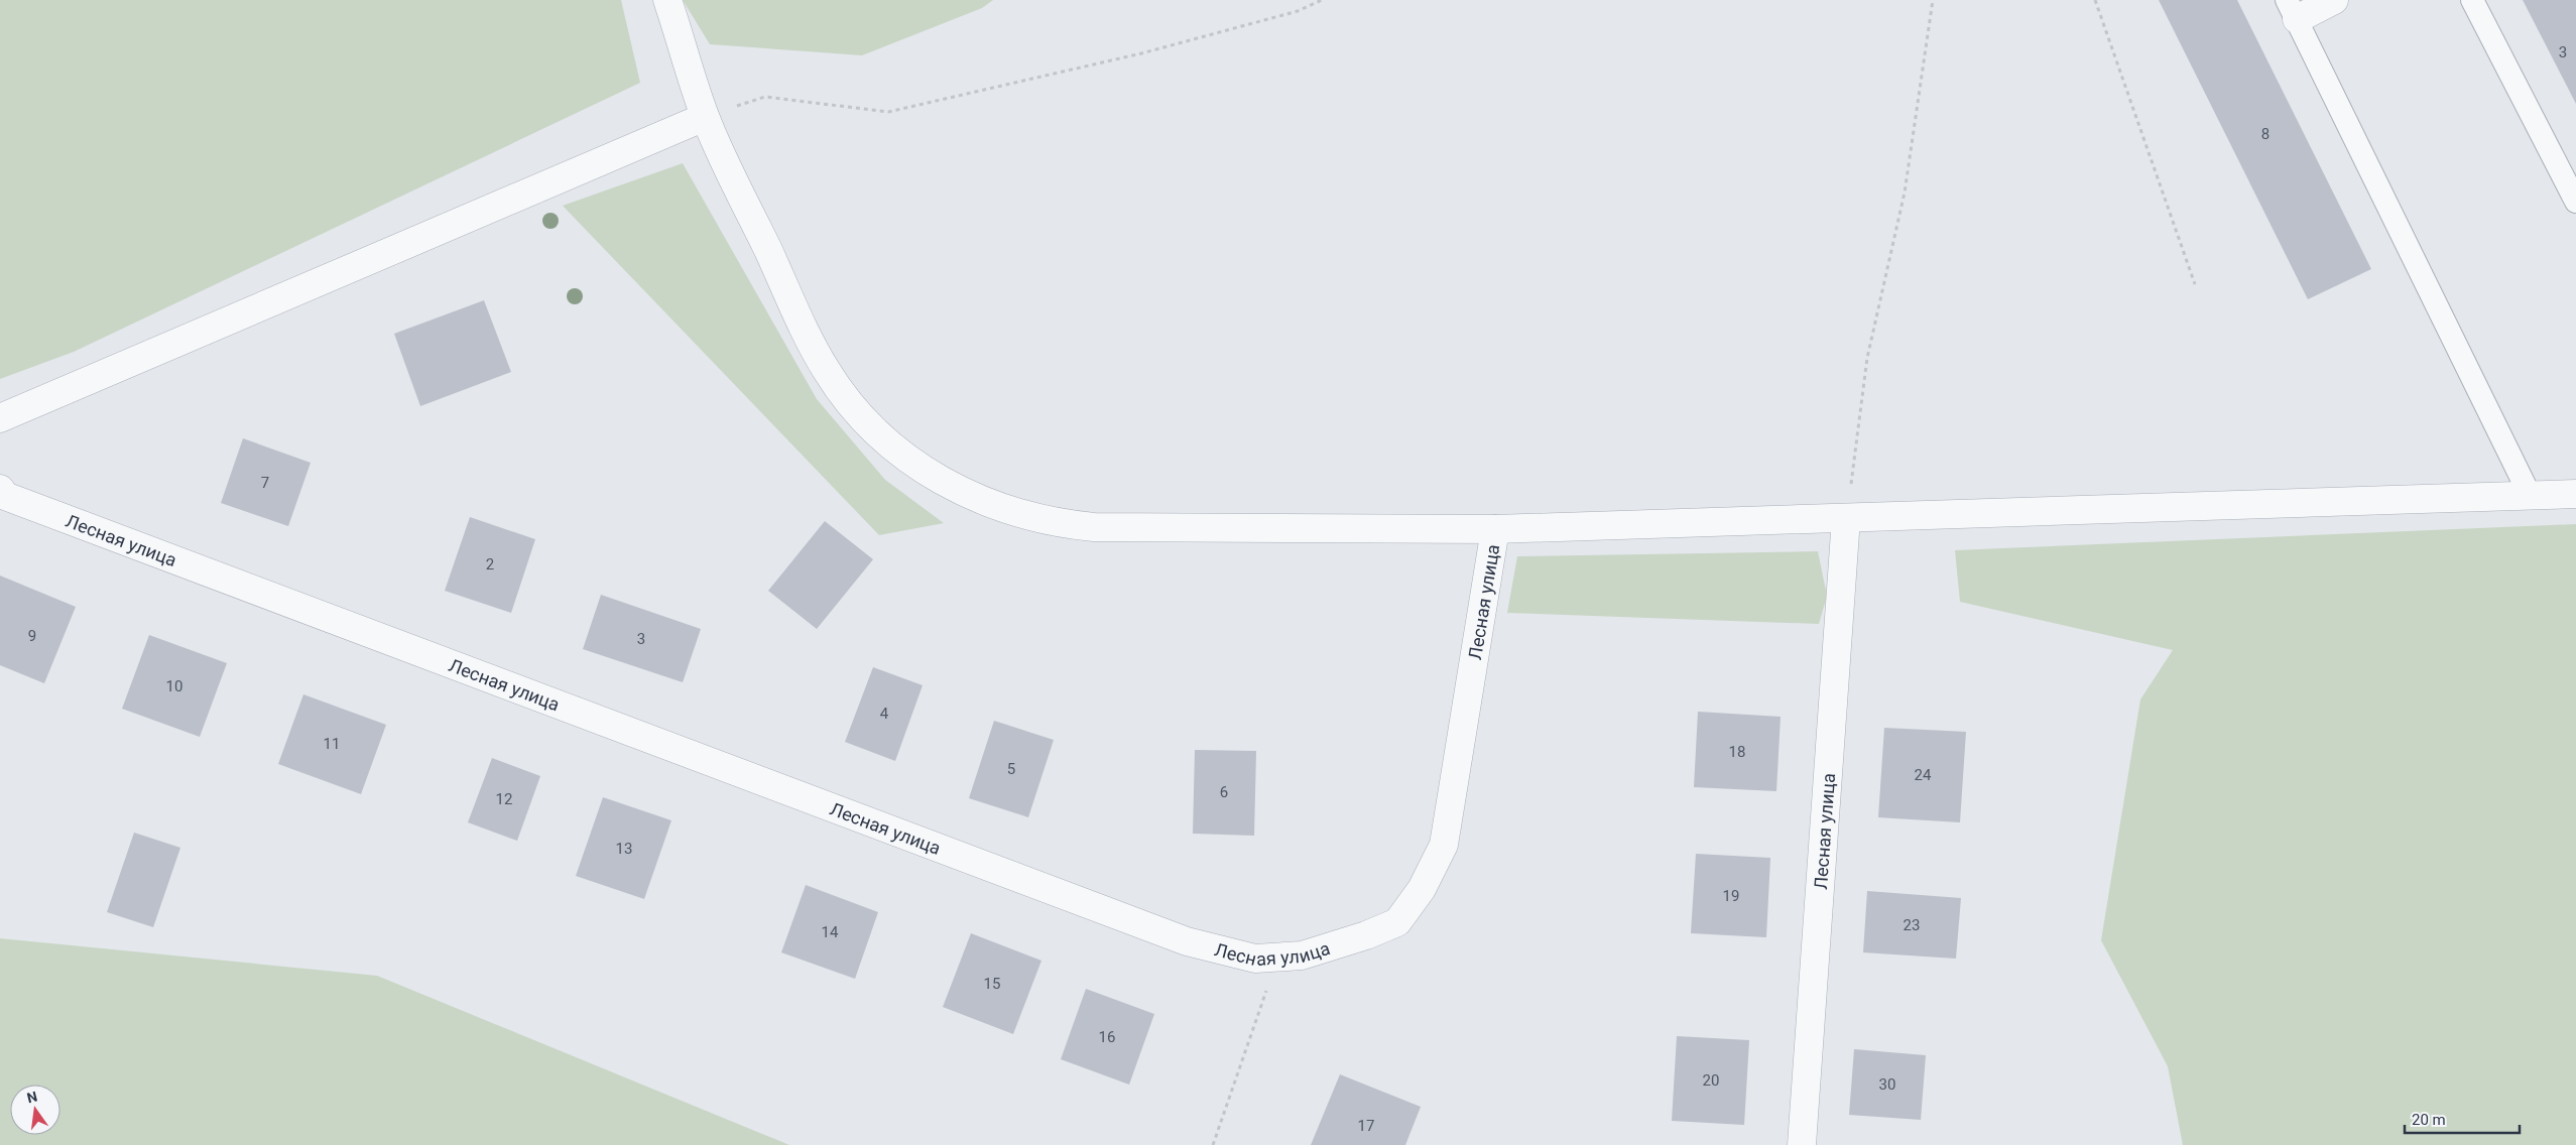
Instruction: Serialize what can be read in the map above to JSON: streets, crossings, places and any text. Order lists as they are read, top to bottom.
{
  "streets": {
    "street": ["Лесная улица"]
  },
  "house_numbers": [
    "3",
    "8",
    "7",
    "2",
    "9",
    "3",
    "10",
    "4",
    "11",
    "18",
    "5",
    "24",
    "6",
    "12",
    "13",
    "19",
    "23",
    "14",
    "15",
    "16",
    "20",
    "30",
    "17"
  ],
  "scale_bar": "20 m",
  "north": "top"
}
